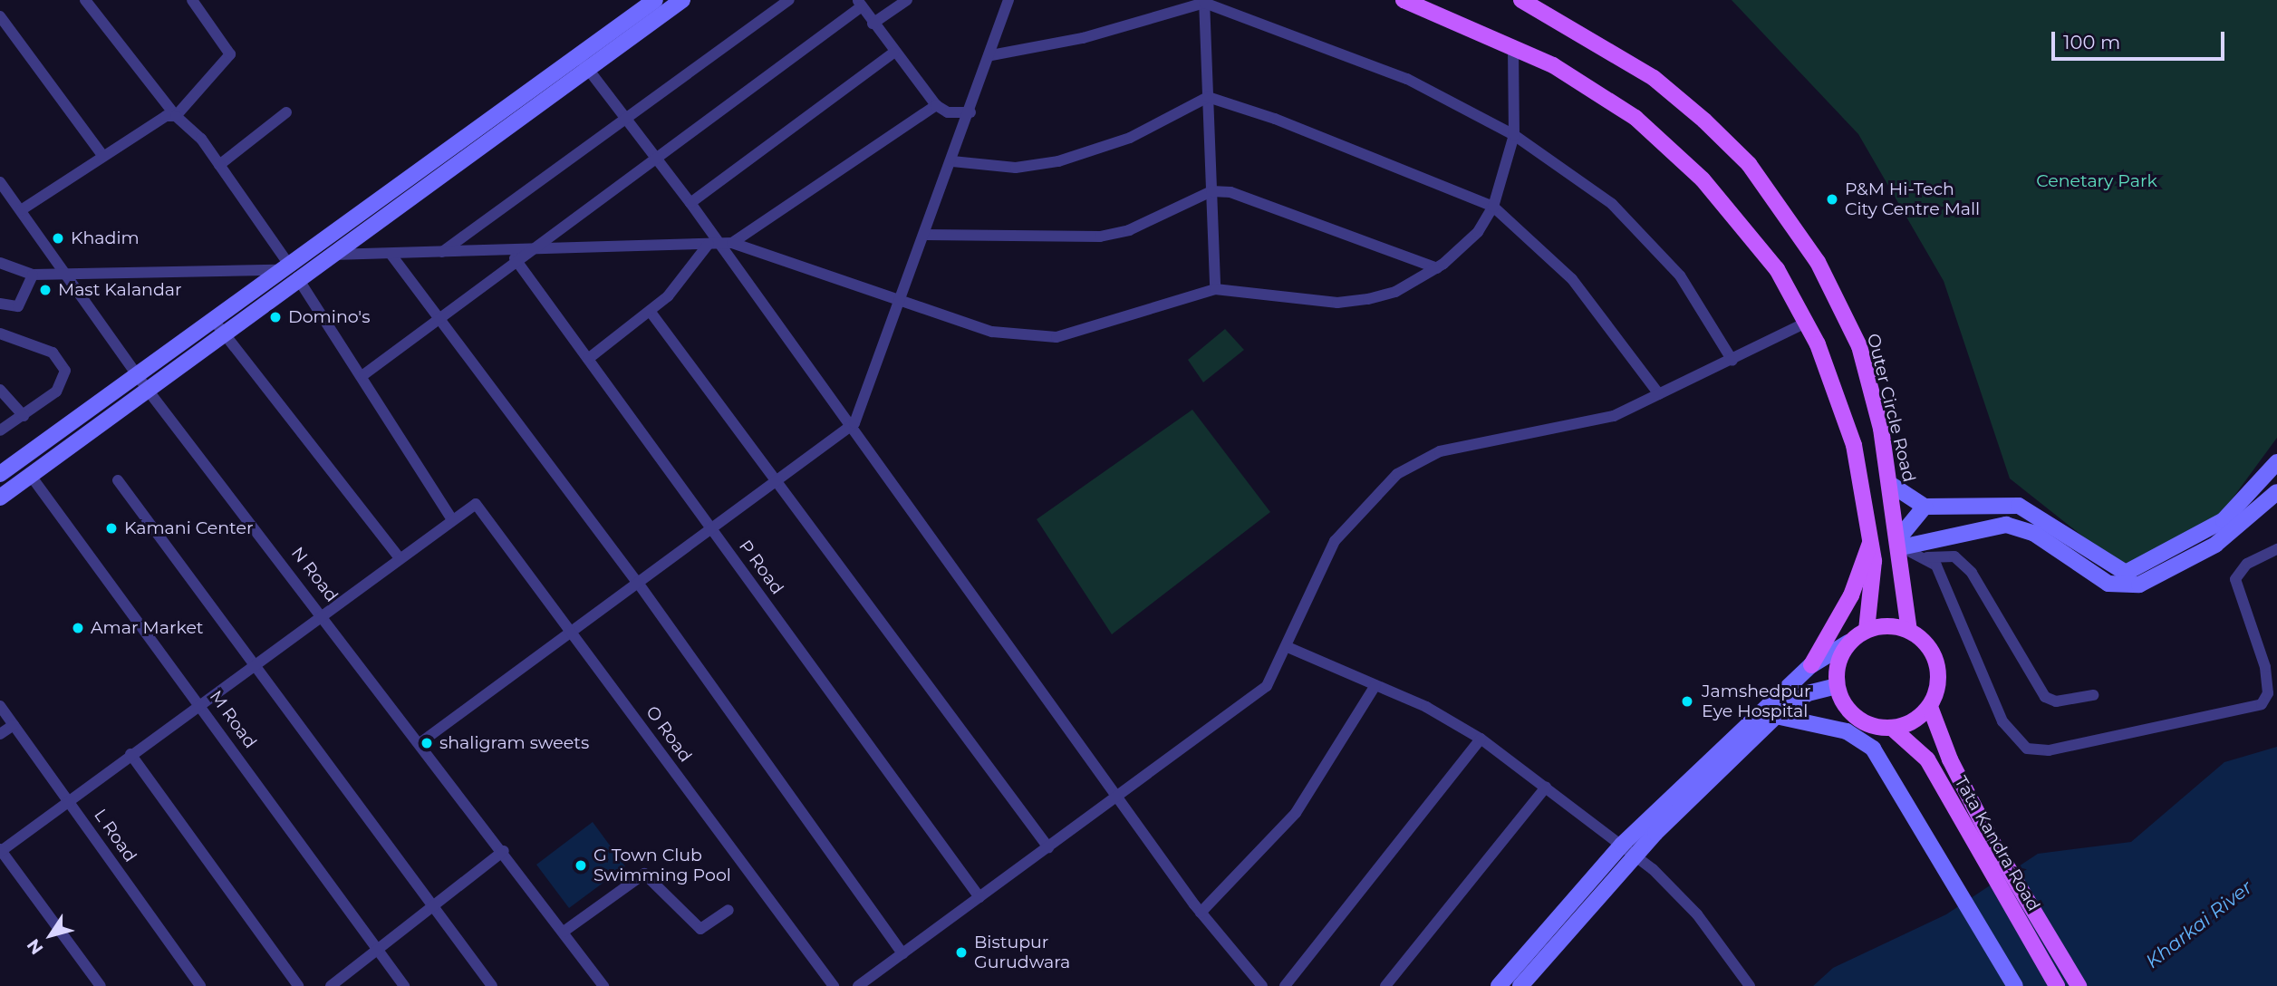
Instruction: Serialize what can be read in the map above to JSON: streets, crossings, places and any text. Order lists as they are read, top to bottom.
{
  "streets": {
    "main road": ["Outer Circle Road", "Tata Kandra Road"],
    "street": [
      "P Road",
      "N Road",
      "M Road",
      "O Road",
      "L Road"
    ]
  },
  "crossings": [
    ["Outer Circle Road", "Tata Kandra Road"]
  ],
  "water": ["Kharkai River"],
  "parks": ["Cenetary Park"],
  "places": [
    "P&M Hi-Tech City Centre Mall",
    "Khadim",
    "Mast Kalandar",
    "Domino's",
    "Kamani Center",
    "Amar Market",
    "Jamshedpur Eye Hospital",
    "shaligram sweets",
    "G Town Club Swimming Pool",
    "Bistupur Gurudwara"
  ],
  "scale_bar": "100 m",
  "north": "bottom left"
}
